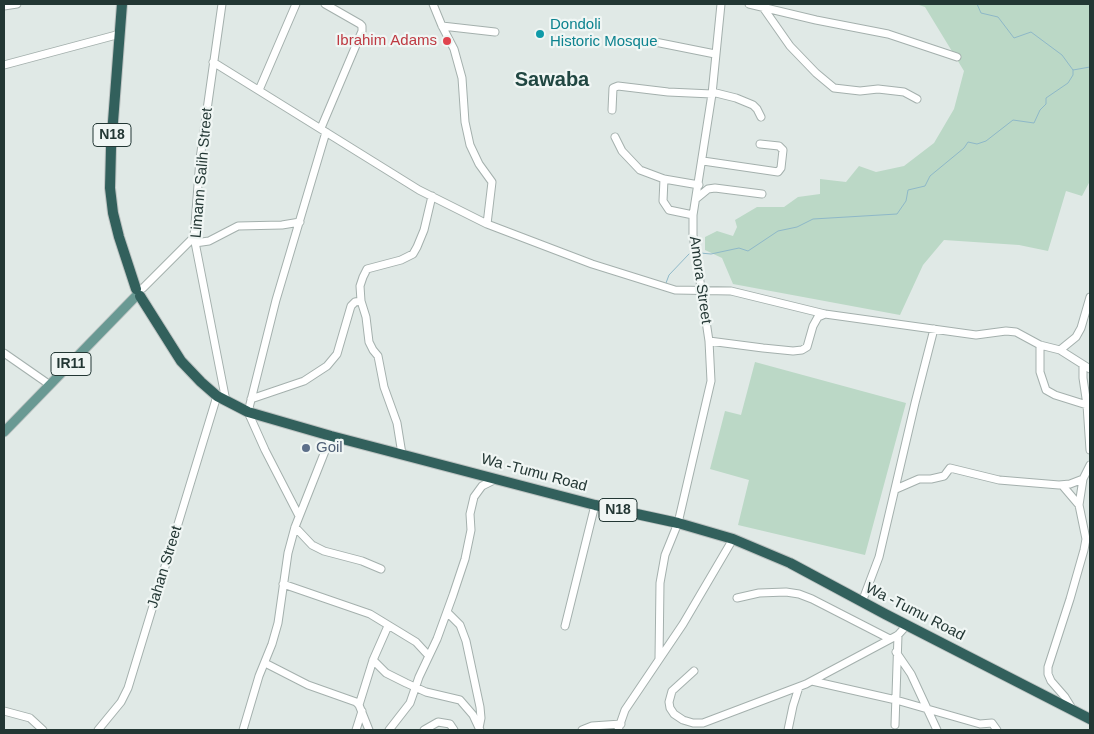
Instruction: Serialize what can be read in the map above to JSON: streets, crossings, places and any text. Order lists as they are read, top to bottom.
{
  "streets": {
    "highway": ["N18", "Wa -Tumu Road"],
    "main road": ["IR11"],
    "street": ["Limann Salih Street", "Amora Street", "Jahan Street"]
  },
  "crossings": [
    ["N18", "IR11"],
    ["N18", "Wa -Tumu Road"],
    ["Limann Salih Street", "Wa -Tumu Road"],
    ["Limann Salih Street", "Jahan Street"],
    ["Amora Street", "Wa -Tumu Road"],
    ["IR11", "Wa -Tumu Road"],
    ["Wa -Tumu Road", "Jahan Street"]
  ],
  "districts": ["Sawaba"],
  "places": ["Dondoli Historic Mosque", "Ibrahim Adams", "Goil"]
}
